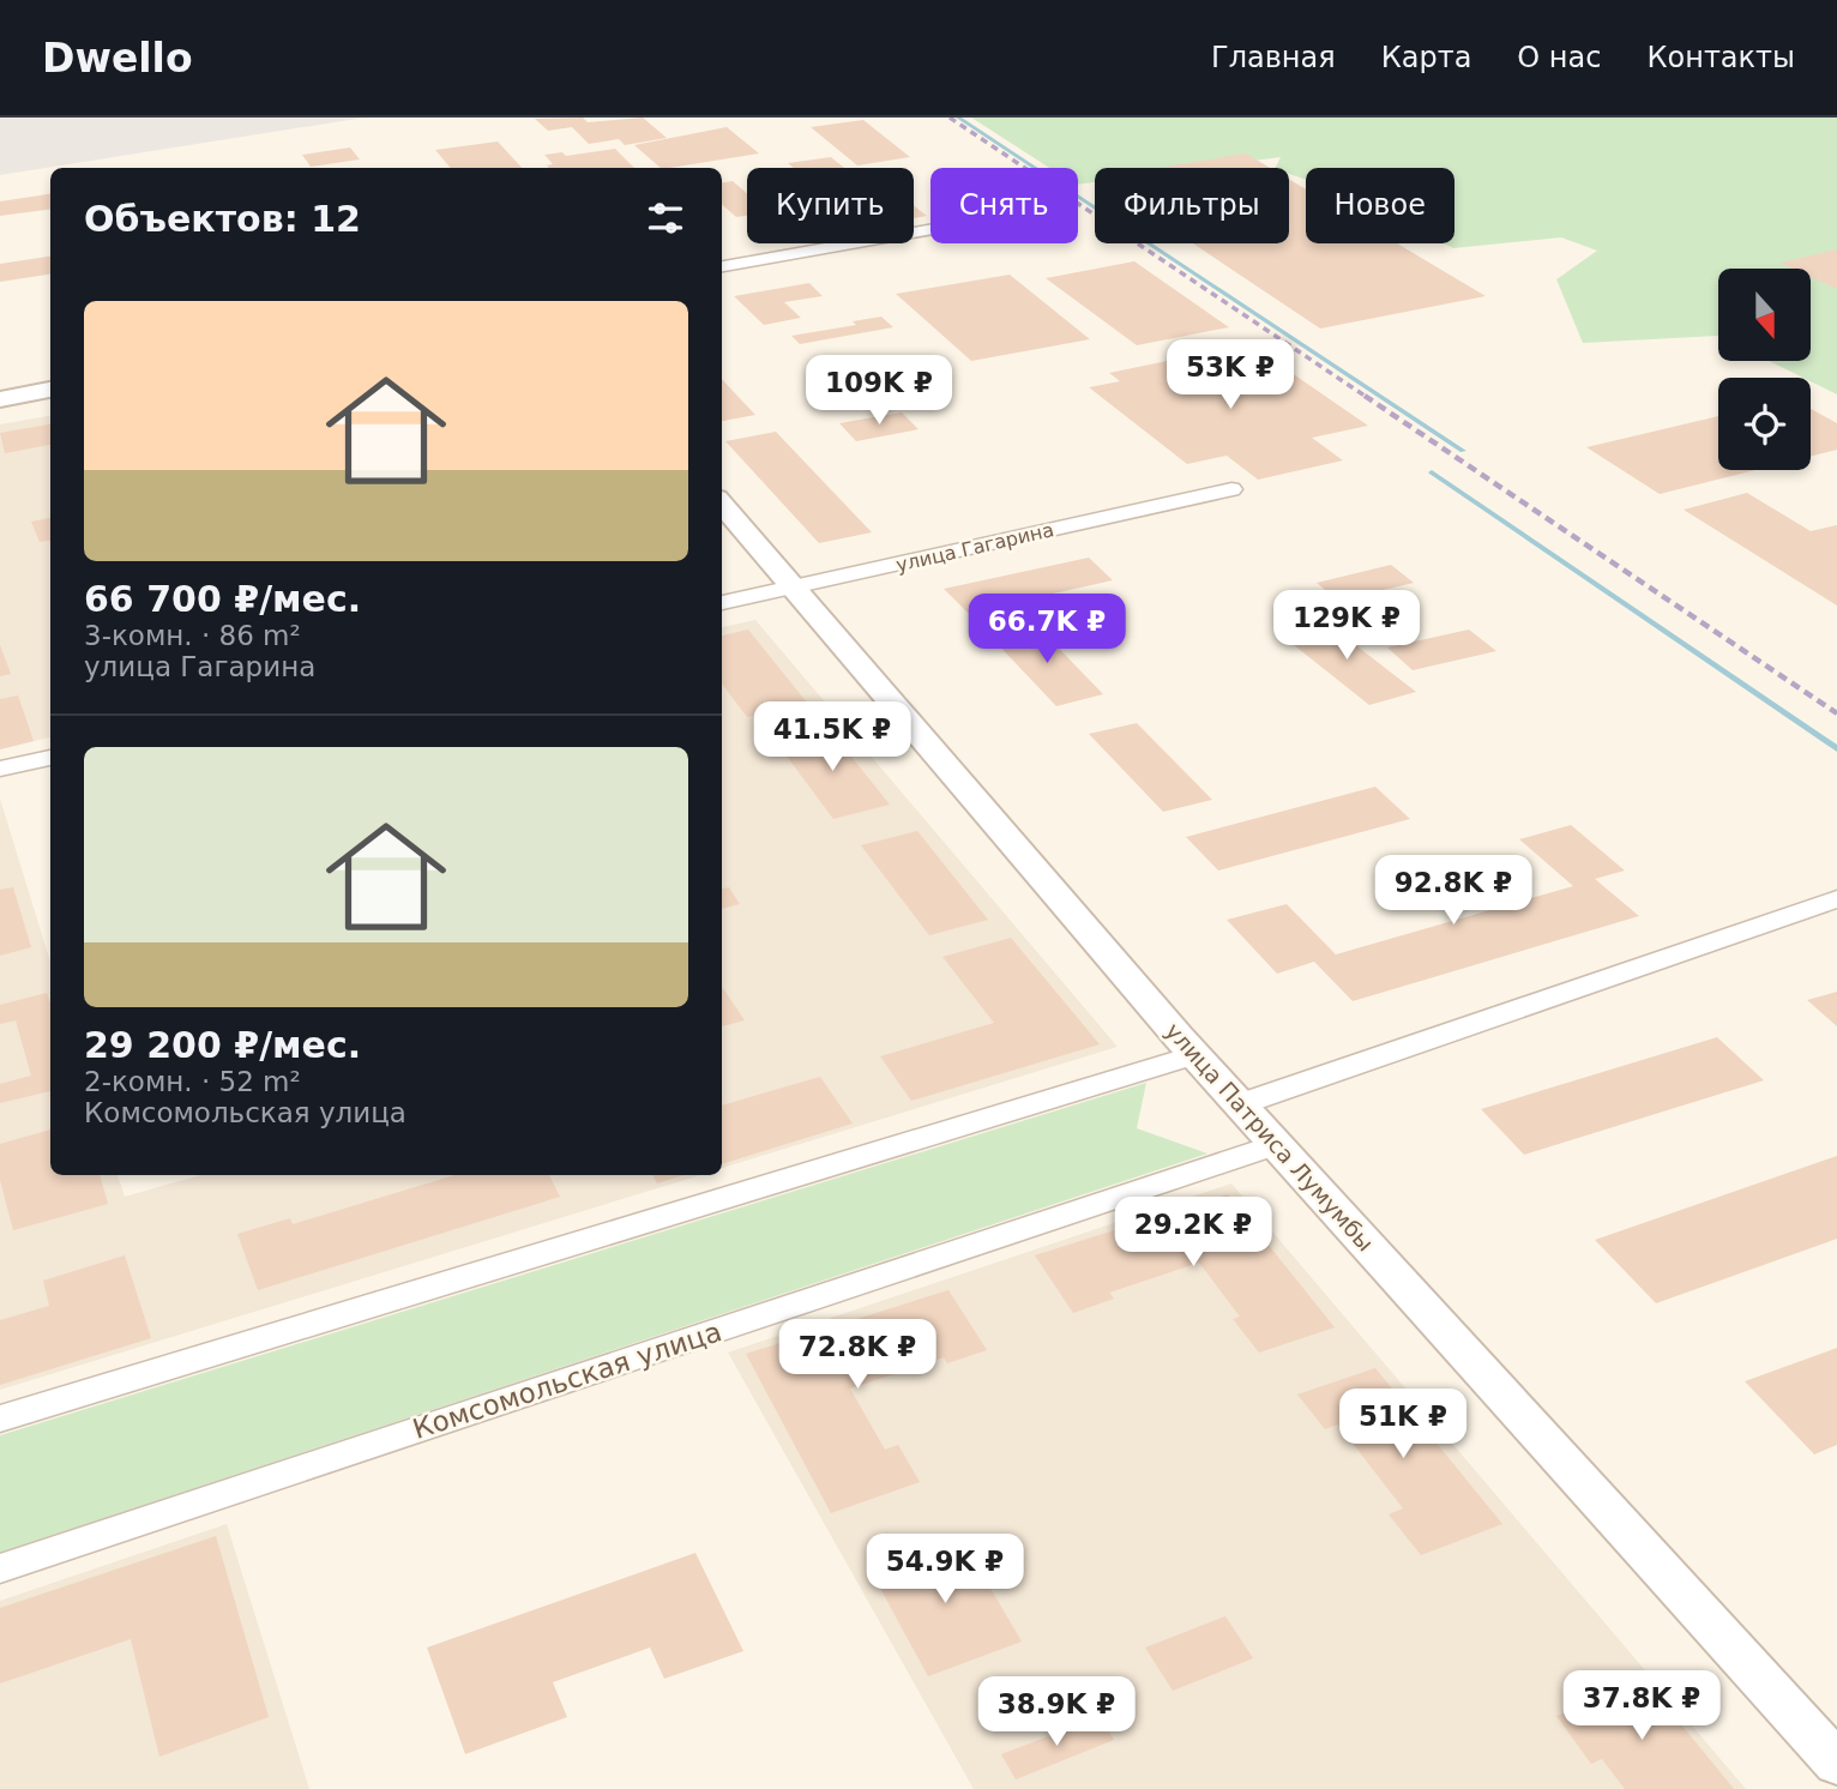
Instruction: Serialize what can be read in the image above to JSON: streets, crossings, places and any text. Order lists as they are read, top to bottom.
{
  "streets": {
    "street": ["улица Гагарина", "улица Патриса Лумумбы", "Комсомольская улица"]
  },
  "crossings": [
    ["улица Гагарина", "улица Патриса Лумумбы"],
    ["улица Патриса Лумумбы", "Комсомольская улица"]
  ],
  "north": "bottom",
  "page": {
    "header": "Dwello",
    "nav": [
      "Главная",
      "Карта",
      "О нас",
      "Контакты"
    ],
    "chip": [
      "Купить",
      "Снять",
      "Фильтры",
      "Новое"
    ],
    "heading": "Объектов: 12",
    "list": [
      {
        "name": "66 700 ₽/мес.",
        "note": "3-комн. · 86 m² · улица Гагарина"
      },
      {
        "name": "29 200 ₽/мес.",
        "note": "2-комн. · 52 m² · Комсомольская улица"
      }
    ],
    "price": [
      "53K ₽",
      "109K ₽",
      "129K ₽",
      "66.7K ₽",
      "41.5K ₽",
      "92.8K ₽",
      "29.2K ₽",
      "72.8K ₽",
      "51K ₽",
      "54.9K ₽",
      "37.8K ₽",
      "38.9K ₽"
    ]
  }
}
